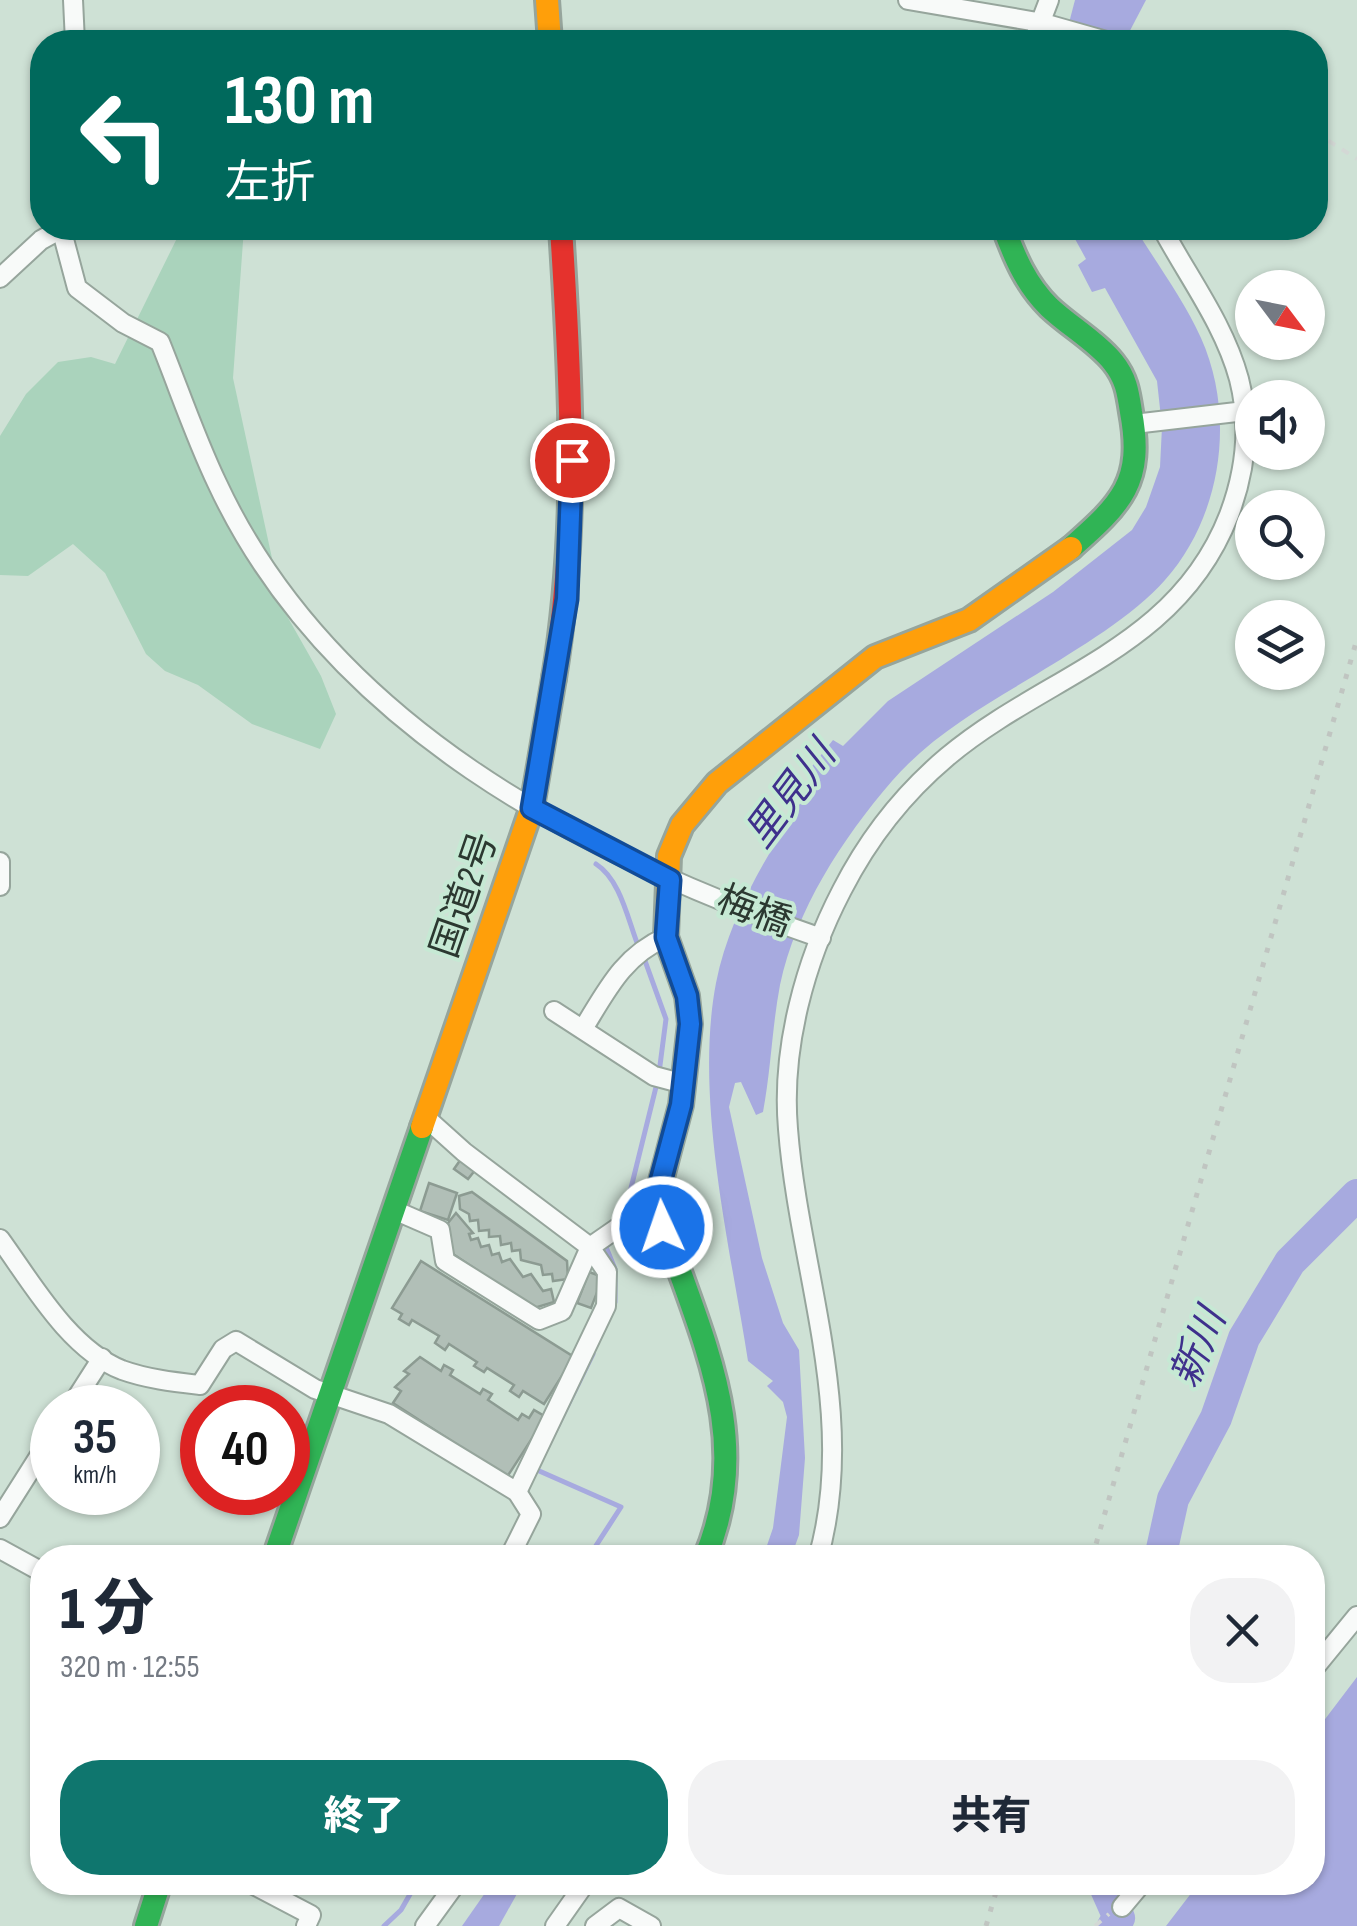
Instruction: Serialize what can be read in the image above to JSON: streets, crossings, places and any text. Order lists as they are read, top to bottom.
{
  "streets": {
    "main road": ["国道2号"],
    "street": ["梅橋"]
  },
  "crossings": [
    ["国道2号", "梅橋"]
  ],
  "water": ["里見川", "新川"],
  "north": "bottom right",
  "page": {
    "turn": ["130 m", "左折"],
    "speed": "35 km/h",
    "limit": "40",
    "heading": ["1 分", "320 m · 12:55"],
    "buttons": ["終了", "共有"]
  }
}
